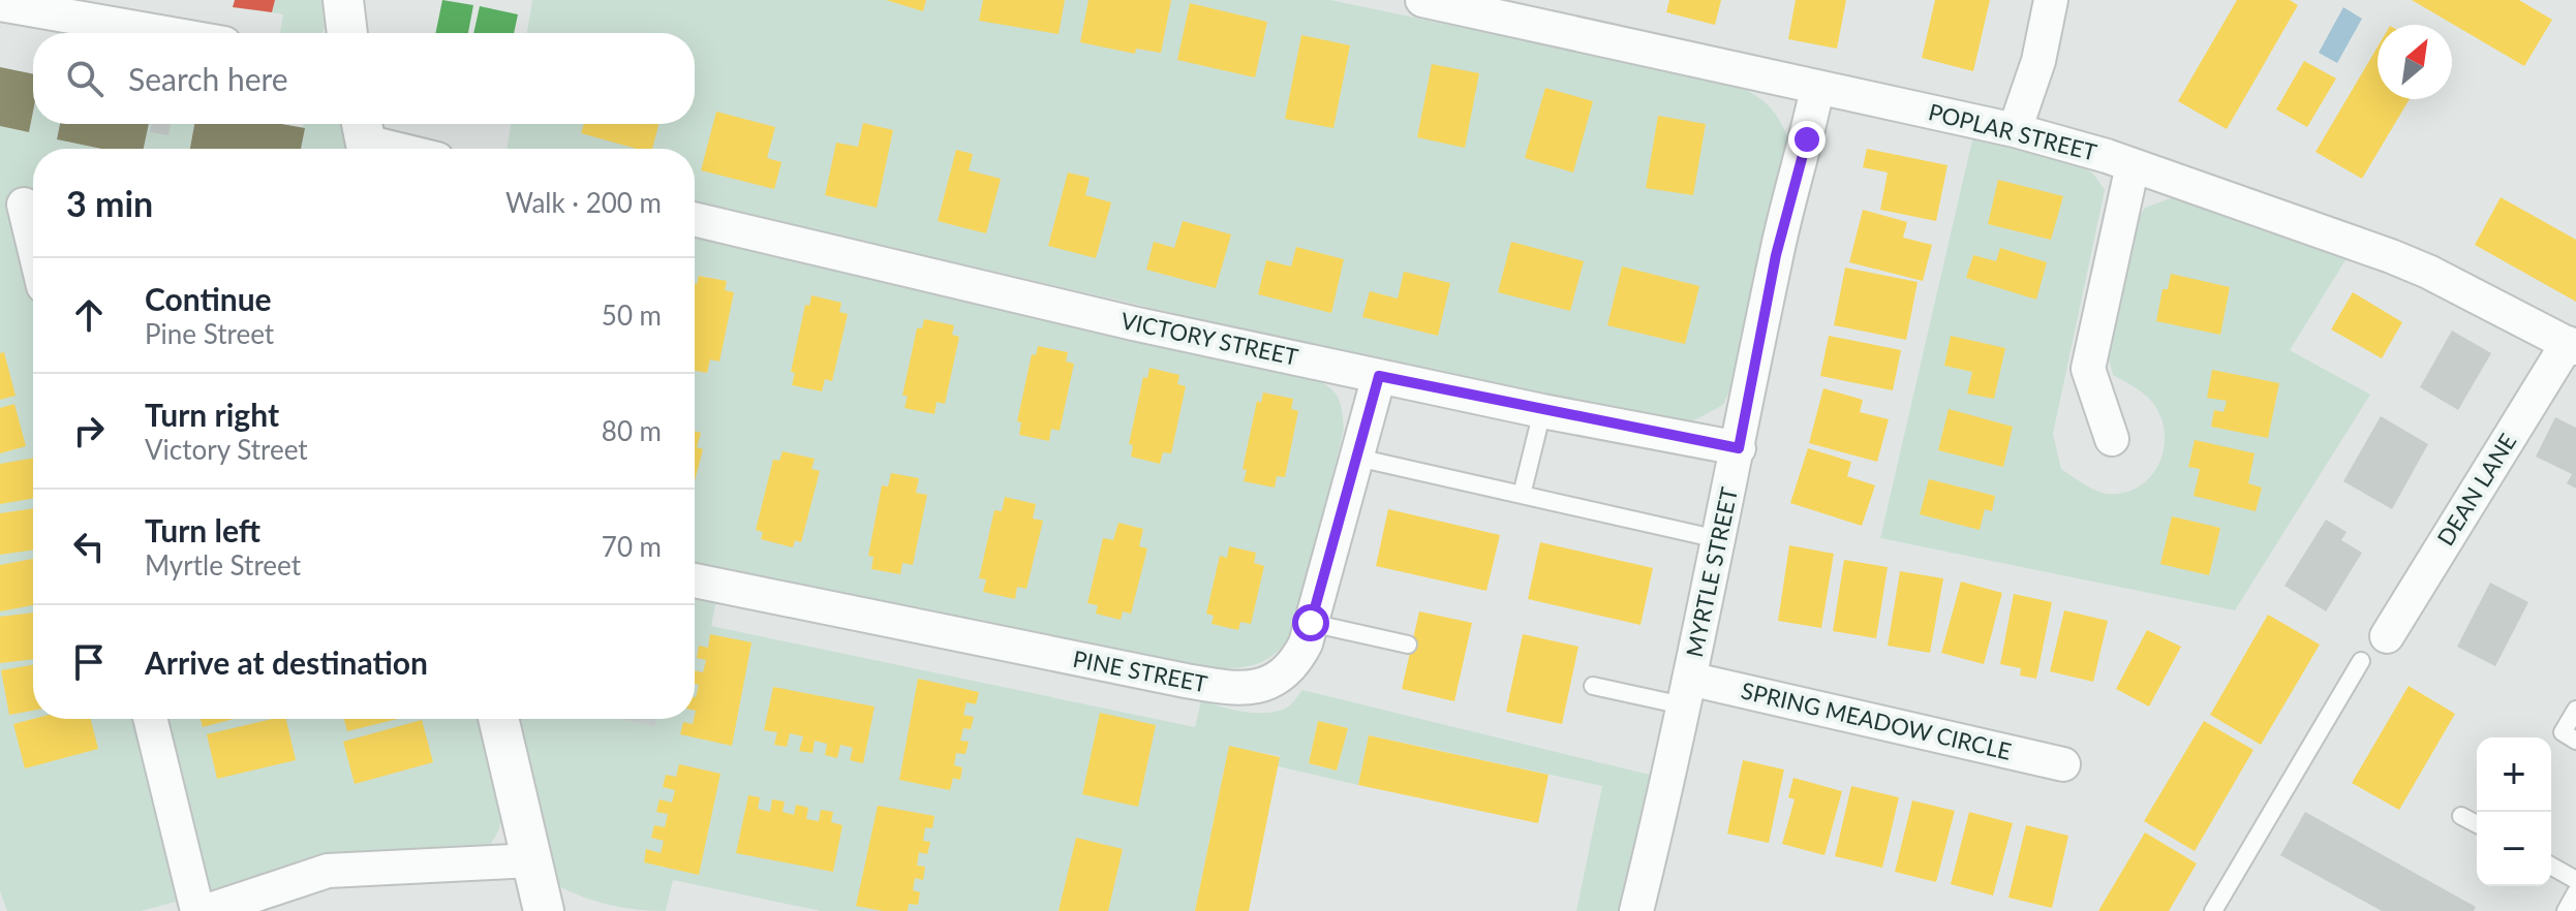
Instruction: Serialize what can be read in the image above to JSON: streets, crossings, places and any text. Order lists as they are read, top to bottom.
{
  "streets": {
    "street": [
      "POPLAR STREET",
      "VICTORY STREET",
      "DEAN LANE",
      "MYRTLE STREET",
      "PINE STREET",
      "SPRING MEADOW CIRCLE"
    ]
  },
  "crossings": [
    ["POPLAR STREET", "DEAN LANE"],
    ["POPLAR STREET", "MYRTLE STREET"],
    ["VICTORY STREET", "MYRTLE STREET"],
    ["VICTORY STREET", "PINE STREET"],
    ["MYRTLE STREET", "SPRING MEADOW CIRCLE"]
  ],
  "north": "top right",
  "page": {
    "search": "Search here",
    "heading": ["3 min", "Walk · 200 m"],
    "list": [
      ["Continue", "Pine Street", "50 m"],
      ["Turn right", "Victory Street", "80 m"],
      ["Turn left", "Myrtle Street", "70 m"],
      "Arrive at destination"
    ],
    "map_buttons": ["+", "−"]
  }
}
